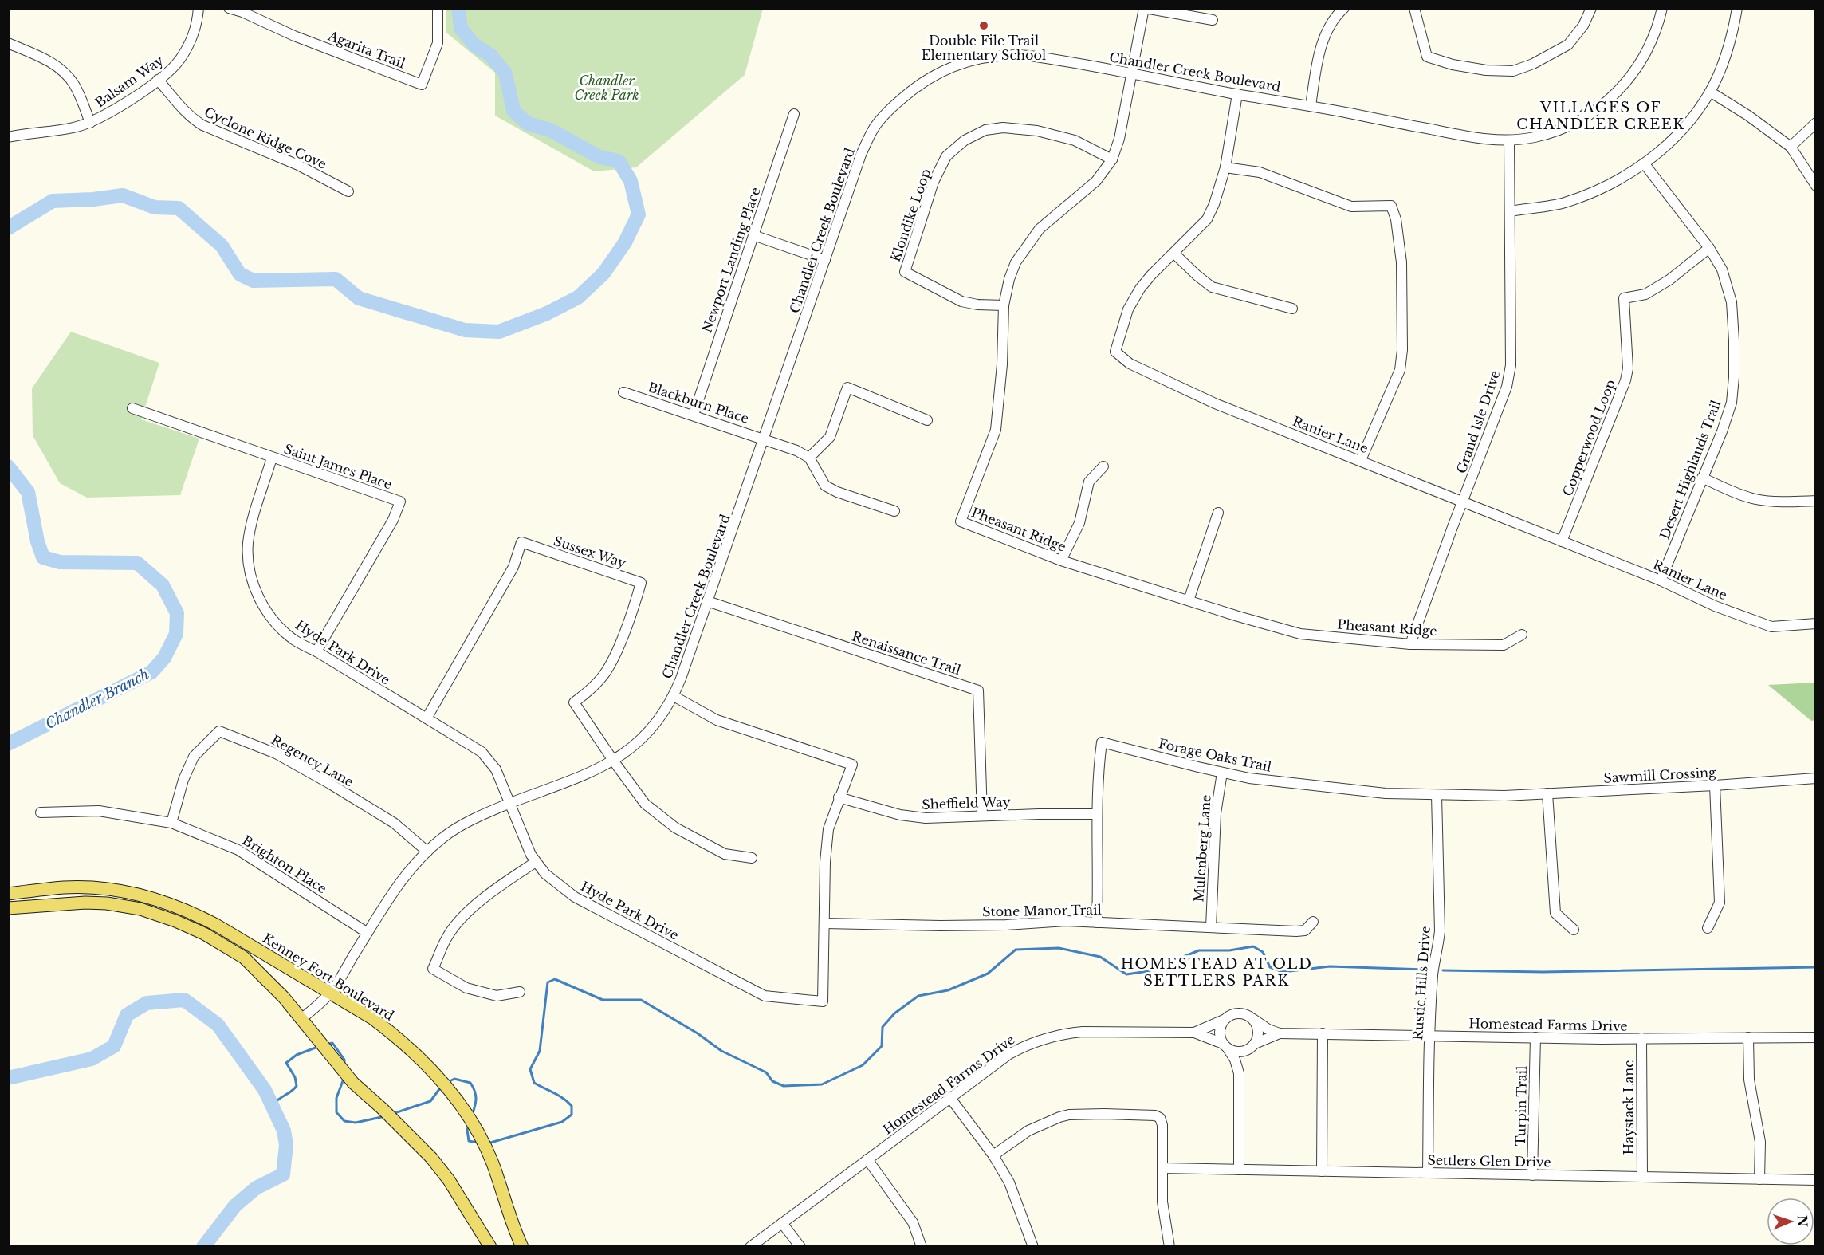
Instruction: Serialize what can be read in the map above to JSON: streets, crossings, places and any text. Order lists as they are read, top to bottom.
{
  "streets": {
    "main road": ["Kenney Fort Boulevard"],
    "street": [
      "Agarita Trail",
      "Chandler Creek Boulevard",
      "Balsam Way",
      "Cyclone Ridge Cove",
      "Klondike Loop",
      "Newport Landing Place",
      "Blackburn Place",
      "Grand Isle Drive",
      "Ranier Lane",
      "Copperwood Loop",
      "Saint James Place",
      "Desert Highlands Trail",
      "Pheasant Ridge",
      "Sussex Way",
      "Hyde Park Drive",
      "Renaissance Trail",
      "Forage Oaks Trail",
      "Regency Lane",
      "Sawmill Crossing",
      "Sheffield Way",
      "Mulenberg Lane",
      "Brighton Place",
      "Stone Manor Trail",
      "Rustic Hills Drive",
      "Homestead Farms Drive",
      "Turpin Trail",
      "Haystack Lane",
      "Settlers Glen Drive"
    ]
  },
  "crossings": [
    ["Chandler Creek Boulevard", "Blackburn Place"],
    ["Chandler Creek Boulevard", "Grand Isle Drive"],
    ["Chandler Creek Boulevard", "Ranier Lane"],
    ["Chandler Creek Boulevard", "Pheasant Ridge"],
    ["Chandler Creek Boulevard", "Sussex Way"],
    ["Chandler Creek Boulevard", "Hyde Park Drive"],
    ["Chandler Creek Boulevard", "Renaissance Trail"],
    ["Chandler Creek Boulevard", "Regency Lane"],
    ["Chandler Creek Boulevard", "Brighton Place"],
    ["Chandler Creek Boulevard", "Kenney Fort Boulevard"],
    ["Balsam Way", "Cyclone Ridge Cove"],
    ["Klondike Loop", "Pheasant Ridge"],
    ["Newport Landing Place", "Blackburn Place"],
    ["Grand Isle Drive", "Ranier Lane"],
    ["Grand Isle Drive", "Pheasant Ridge"],
    ["Ranier Lane", "Copperwood Loop"],
    ["Ranier Lane", "Desert Highlands Trail"],
    ["Copperwood Loop", "Desert Highlands Trail"],
    ["Saint James Place", "Hyde Park Drive"],
    ["Sussex Way", "Hyde Park Drive"],
    ["Hyde Park Drive", "Sheffield Way"],
    ["Hyde Park Drive", "Stone Manor Trail"],
    ["Renaissance Trail", "Sheffield Way"],
    ["Forage Oaks Trail", "Sawmill Crossing"],
    ["Forage Oaks Trail", "Sheffield Way"],
    ["Forage Oaks Trail", "Mulenberg Lane"],
    ["Forage Oaks Trail", "Stone Manor Trail"],
    ["Forage Oaks Trail", "Rustic Hills Drive"],
    ["Regency Lane", "Brighton Place"],
    ["Mulenberg Lane", "Stone Manor Trail"],
    ["Rustic Hills Drive", "Homestead Farms Drive"],
    ["Rustic Hills Drive", "Settlers Glen Drive"],
    ["Homestead Farms Drive", "Turpin Trail"],
    ["Homestead Farms Drive", "Haystack Lane"],
    ["Turpin Trail", "Settlers Glen Drive"],
    ["Haystack Lane", "Settlers Glen Drive"]
  ],
  "districts": ["VILLAGES OF CHANDLER CREEK", "HOMESTEAD AT OLD SETTLERS PARK"],
  "water": ["Chandler Branch"],
  "parks": ["Chandler Creek Park"],
  "places": ["Double File Trail Elementary School"],
  "north": "right"
}
